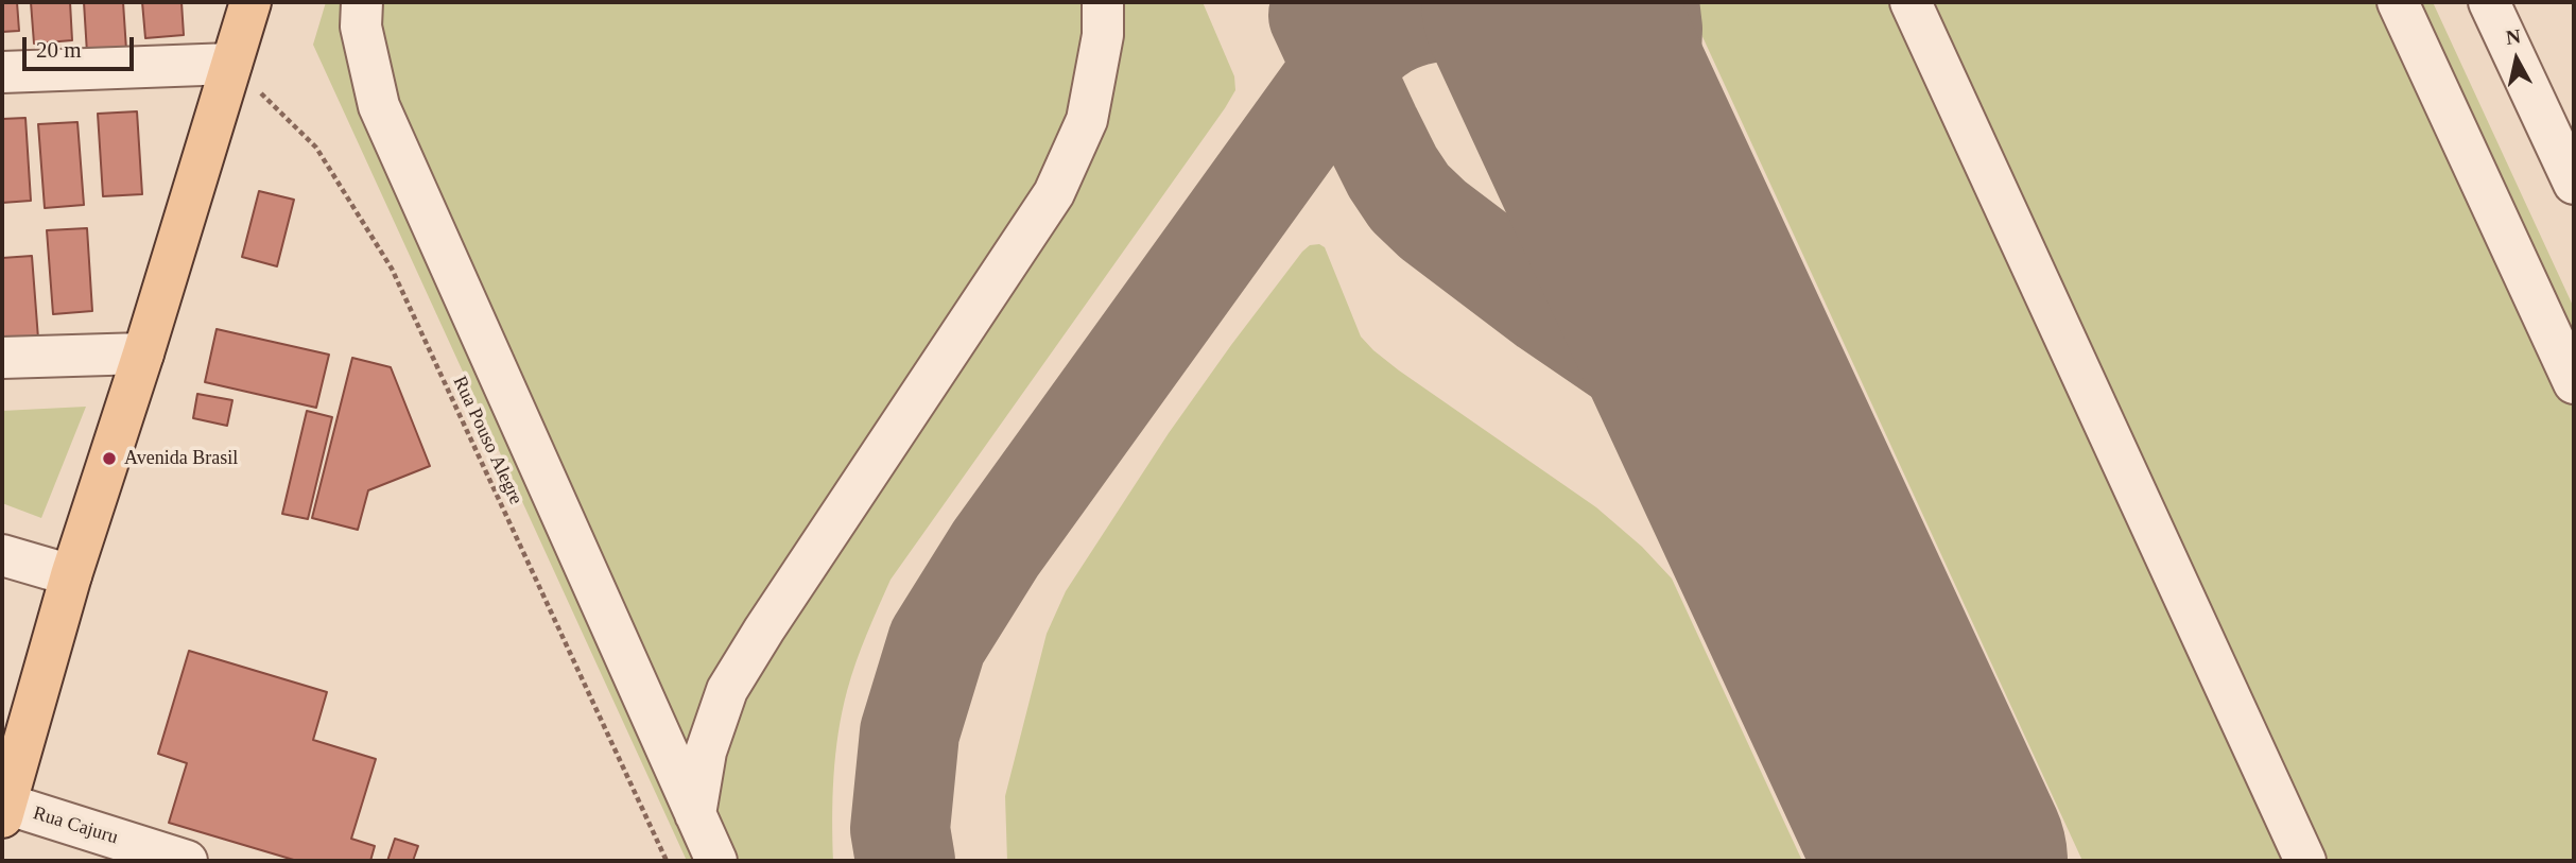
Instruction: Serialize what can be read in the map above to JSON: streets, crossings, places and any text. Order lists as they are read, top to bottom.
{
  "streets": {
    "street": ["Rua Cajuru"],
    "path": ["Rua Pouso Alegre"]
  },
  "places": ["Avenida Brasil"],
  "scale_bar": "20 m",
  "north": "top"
}
